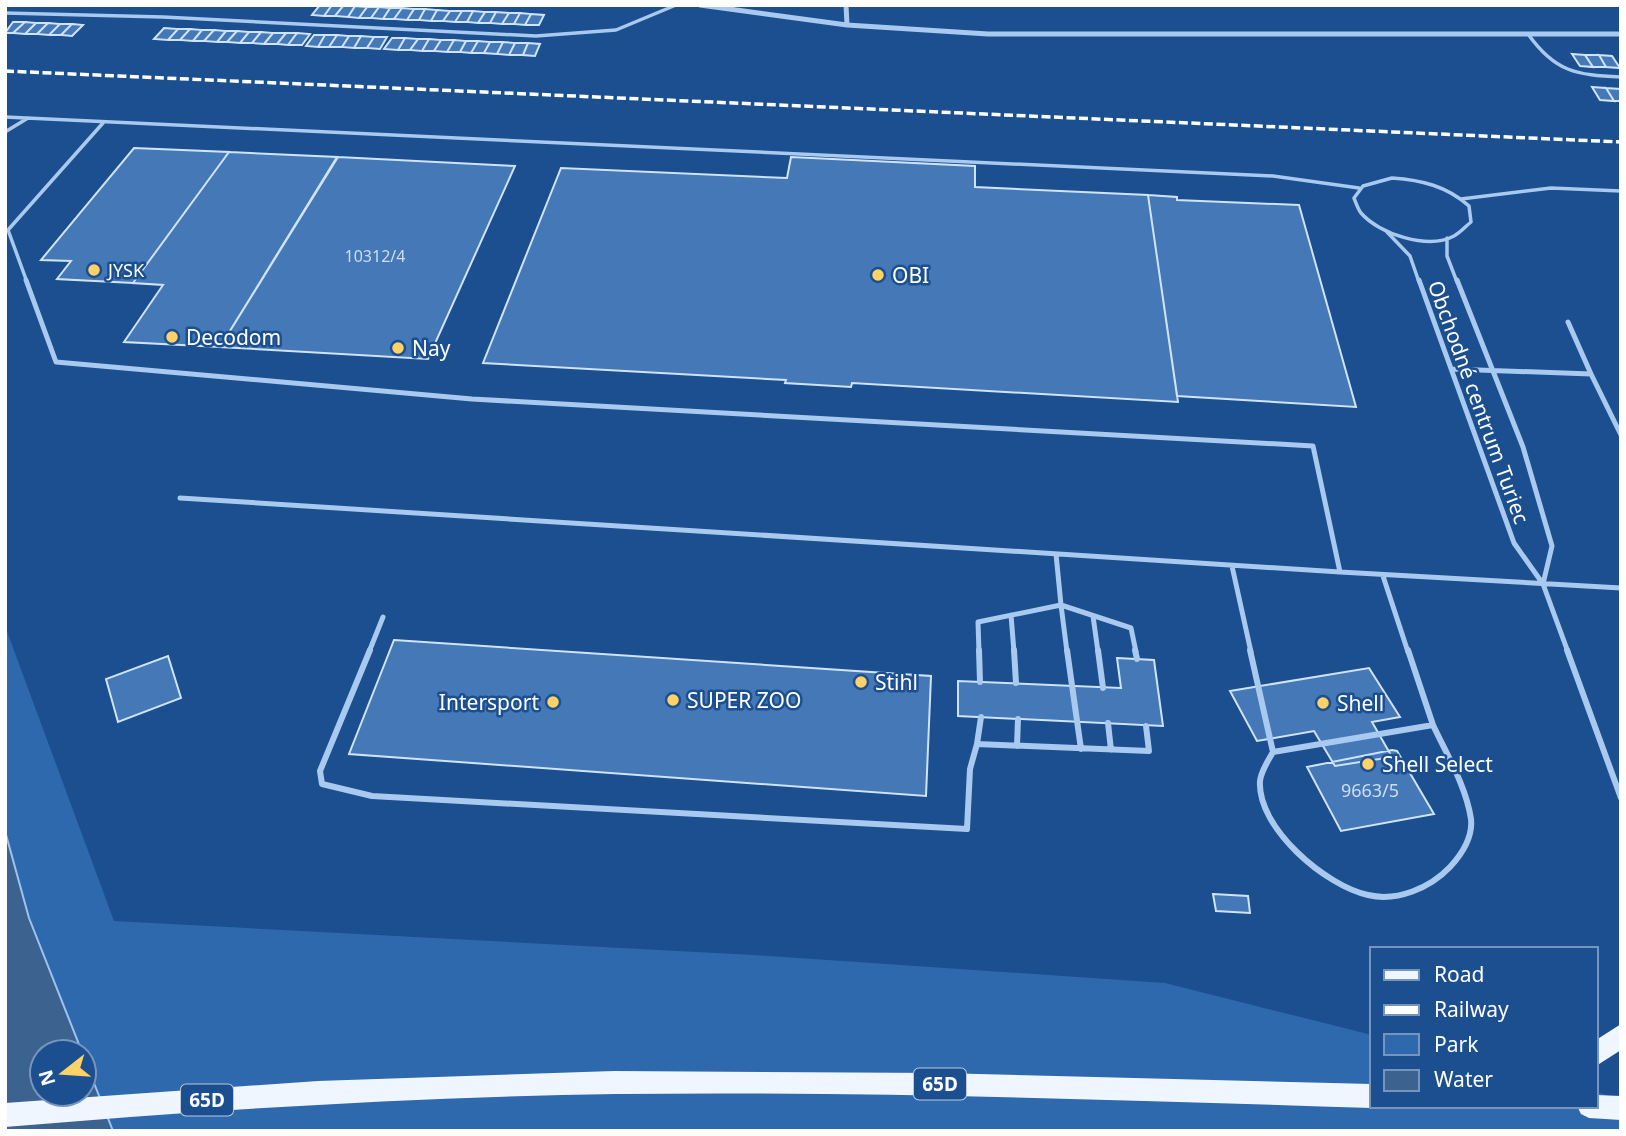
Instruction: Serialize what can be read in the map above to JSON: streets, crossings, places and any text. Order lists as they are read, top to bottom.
{
  "streets": {
    "main road": ["65D"],
    "lane": ["Obchodné centrum Turiec"]
  },
  "places": [
    "JYSK",
    "OBI",
    "Decodom",
    "Nay",
    "Stihl",
    "SUPER ZOO",
    "Intersport",
    "Shell",
    "Shell Select"
  ],
  "house_numbers": ["10312/4", "9663/5"],
  "legend": [
    "Road",
    "Railway",
    "Park",
    "Water"
  ],
  "north": "left"
}
